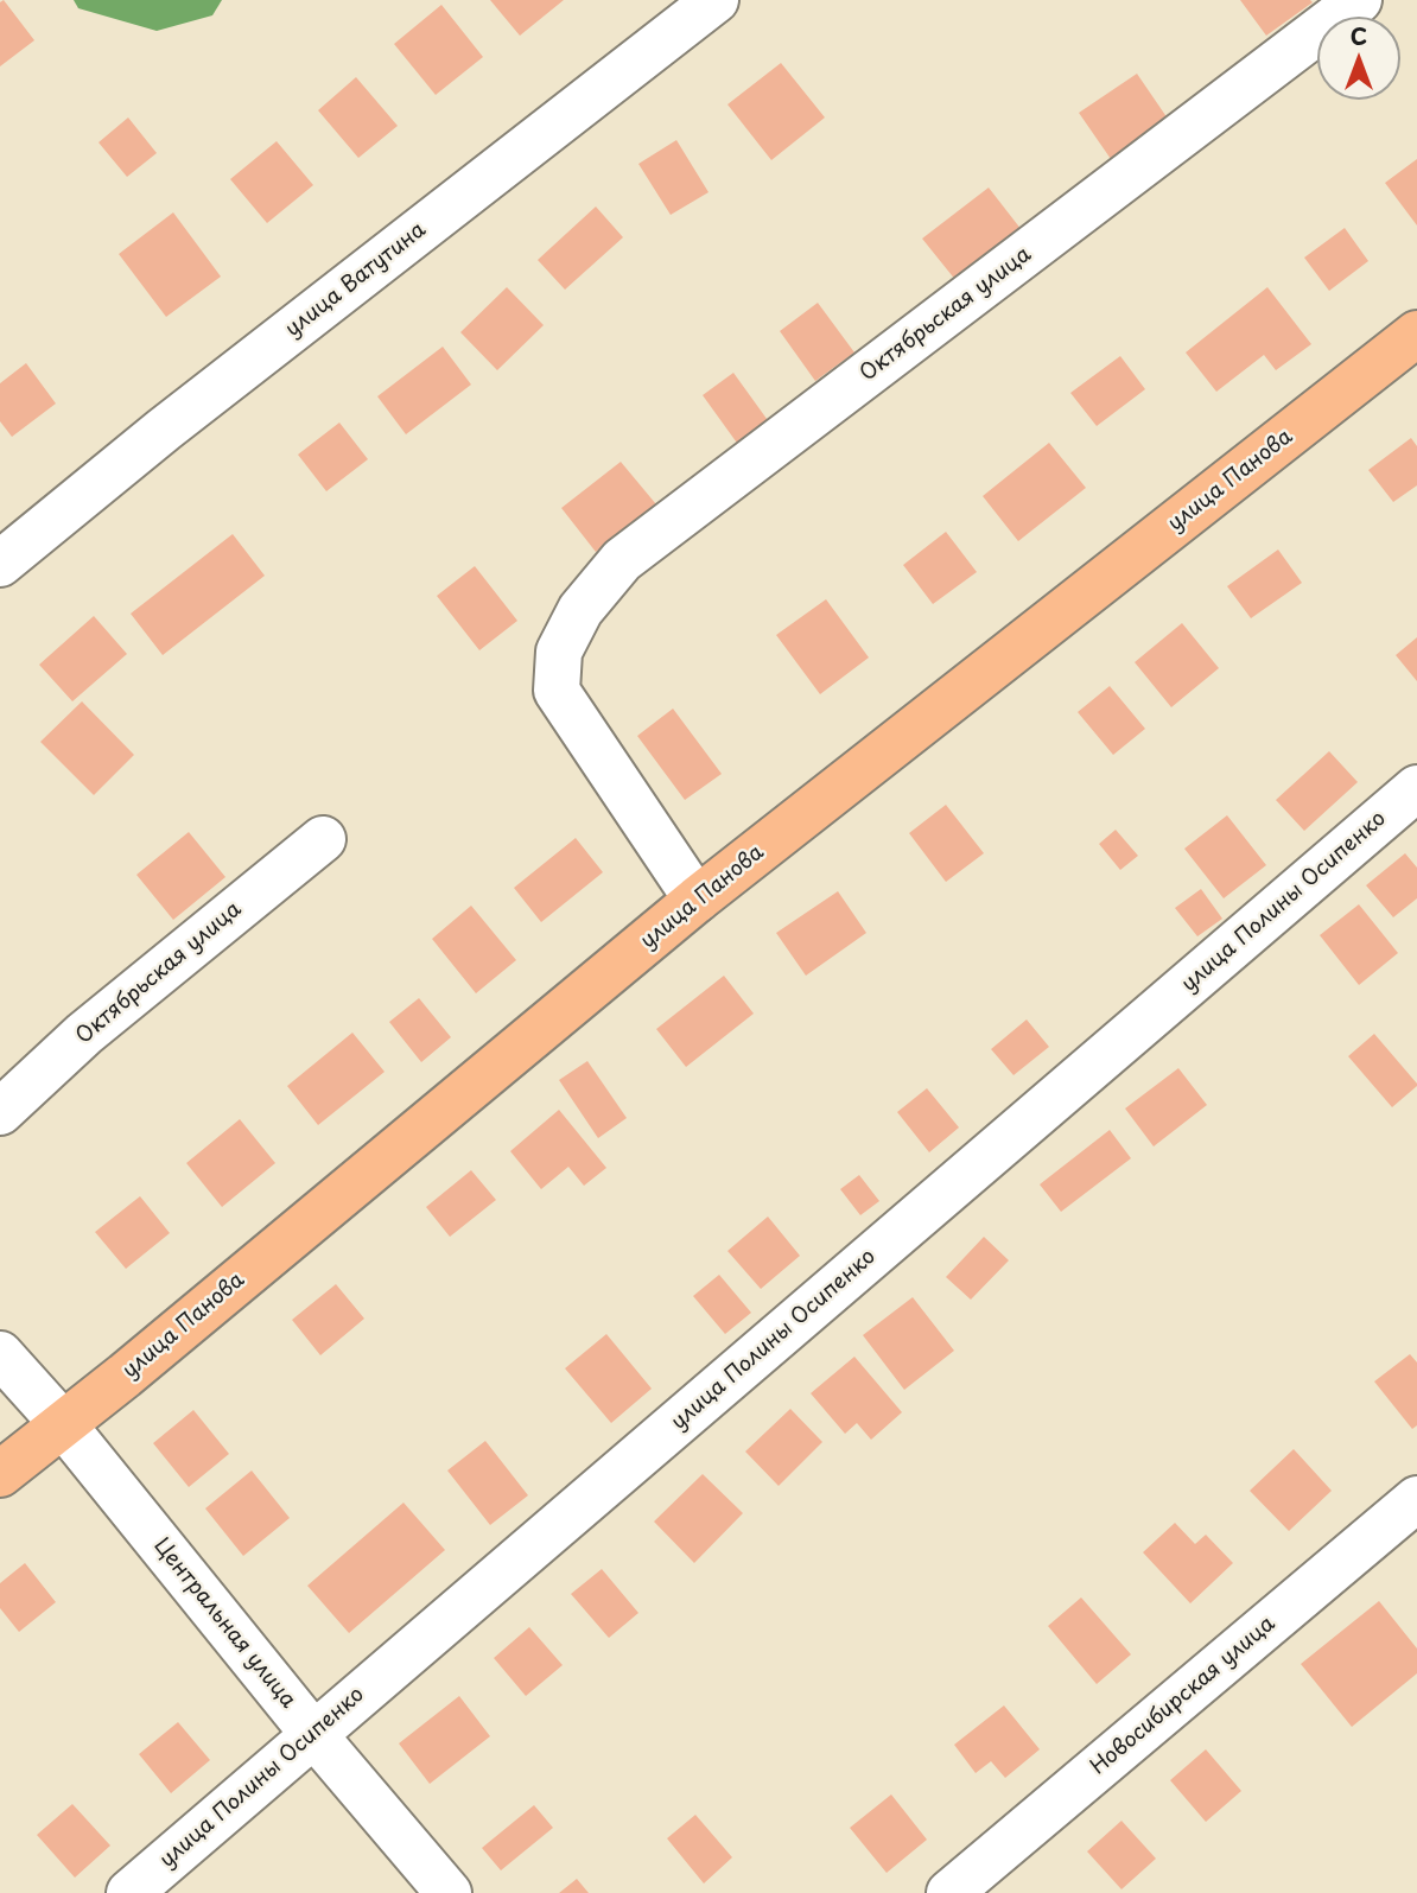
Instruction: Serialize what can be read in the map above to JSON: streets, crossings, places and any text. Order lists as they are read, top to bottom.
{
  "streets": {
    "main road": ["улица Панова"],
    "street": [
      "улица Ватутина",
      "Октябрьская улица",
      "улица Полины Осипенко",
      "Центральная улица",
      "Новосибирская улица"
    ]
  },
  "crossings": [
    ["Октябрьская улица", "улица Панова"],
    ["улица Панова", "Центральная улица"],
    ["улица Полины Осипенко", "Центральная улица"]
  ],
  "north": "top"
}
